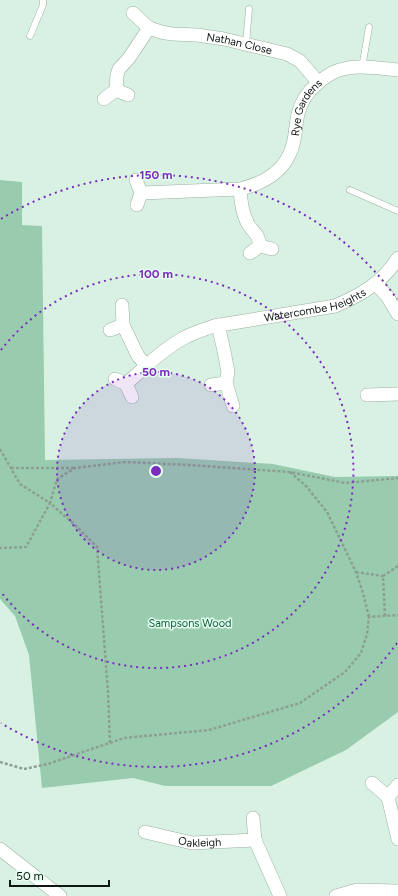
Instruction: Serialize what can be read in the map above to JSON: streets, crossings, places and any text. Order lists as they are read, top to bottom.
{
  "streets": {
    "street": [
      "Nathan Close",
      "Rye Gardens",
      "Watercombe Heights",
      "Oakleigh"
    ]
  },
  "crossings": [
    ["Nathan Close", "Rye Gardens"]
  ],
  "parks": ["Sampsons Wood"],
  "scale_bar": "50 m",
  "rings": ["150 m", "100 m", "50 m"]
}
